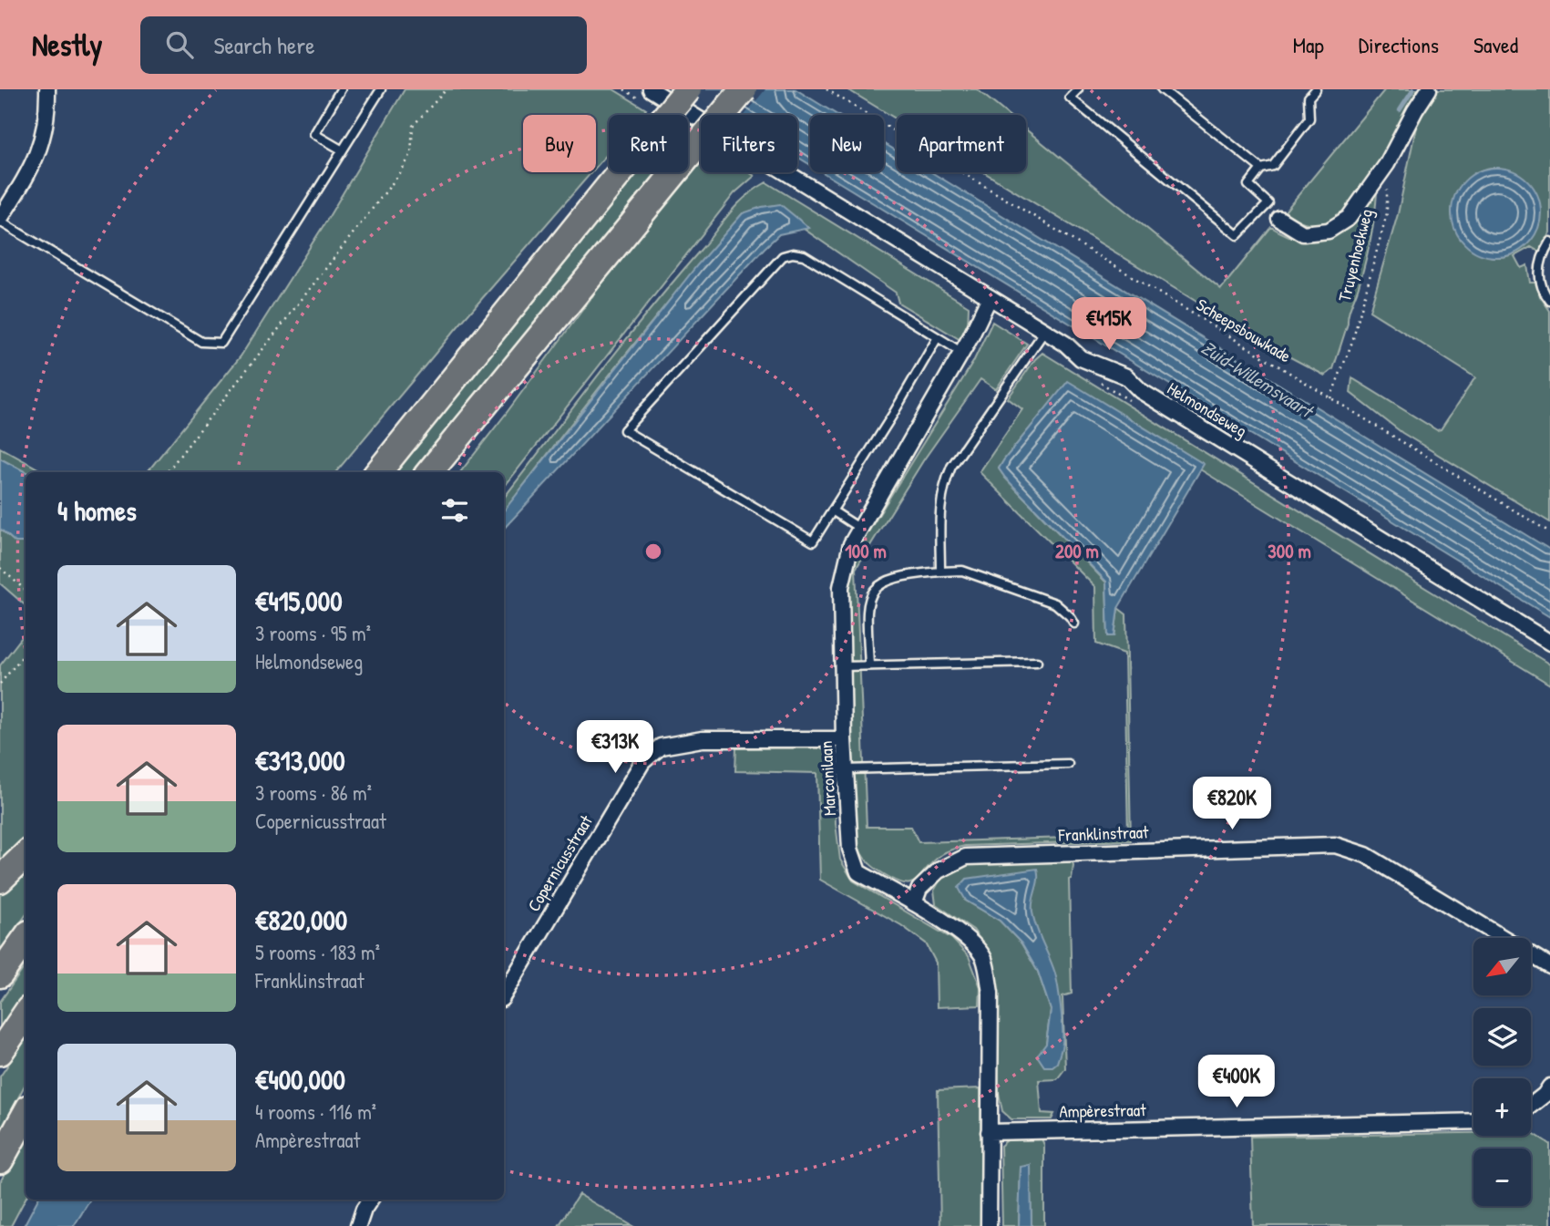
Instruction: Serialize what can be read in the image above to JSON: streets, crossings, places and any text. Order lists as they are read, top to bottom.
{
  "streets": {
    "street": [
      "Helmondseweg",
      "Marconilaan",
      "Franklinstraat",
      "Copernicusstraat",
      "Ampèrestraat"
    ],
    "path": ["Truyenhoekweg", "Scheepsbouwkade"]
  },
  "crossings": [
    ["Truyenhoekweg", "Scheepsbouwkade"],
    ["Helmondseweg", "Marconilaan"],
    ["Marconilaan", "Franklinstraat"],
    ["Marconilaan", "Copernicusstraat"],
    ["Marconilaan", "Ampèrestraat"]
  ],
  "water": ["Zuid-Willemsvaart"],
  "north": "bottom left",
  "page": {
    "header": "Nestly",
    "search": "Search here",
    "nav": ["Map", "Directions", "Saved"],
    "chip": [
      "Buy",
      "Rent",
      "Filters",
      "New",
      "Apartment"
    ],
    "price": [
      "€415K",
      "€313K",
      "€820K",
      "€400K"
    ],
    "heading": "4 homes",
    "list": [
      {
        "name": "€415,000",
        "note": "3 rooms · 95 m² · Helmondseweg"
      },
      {
        "name": "€313,000",
        "note": "3 rooms · 86 m² · Copernicusstraat"
      },
      {
        "name": "€820,000",
        "note": "5 rooms · 183 m² · Franklinstraat"
      },
      {
        "name": "€400,000",
        "note": "4 rooms · 116 m² · Ampèrestraat"
      }
    ],
    "map_buttons": ["+", "−"]
  },
  "rings": ["100 m", "200 m", "300 m"]
}
